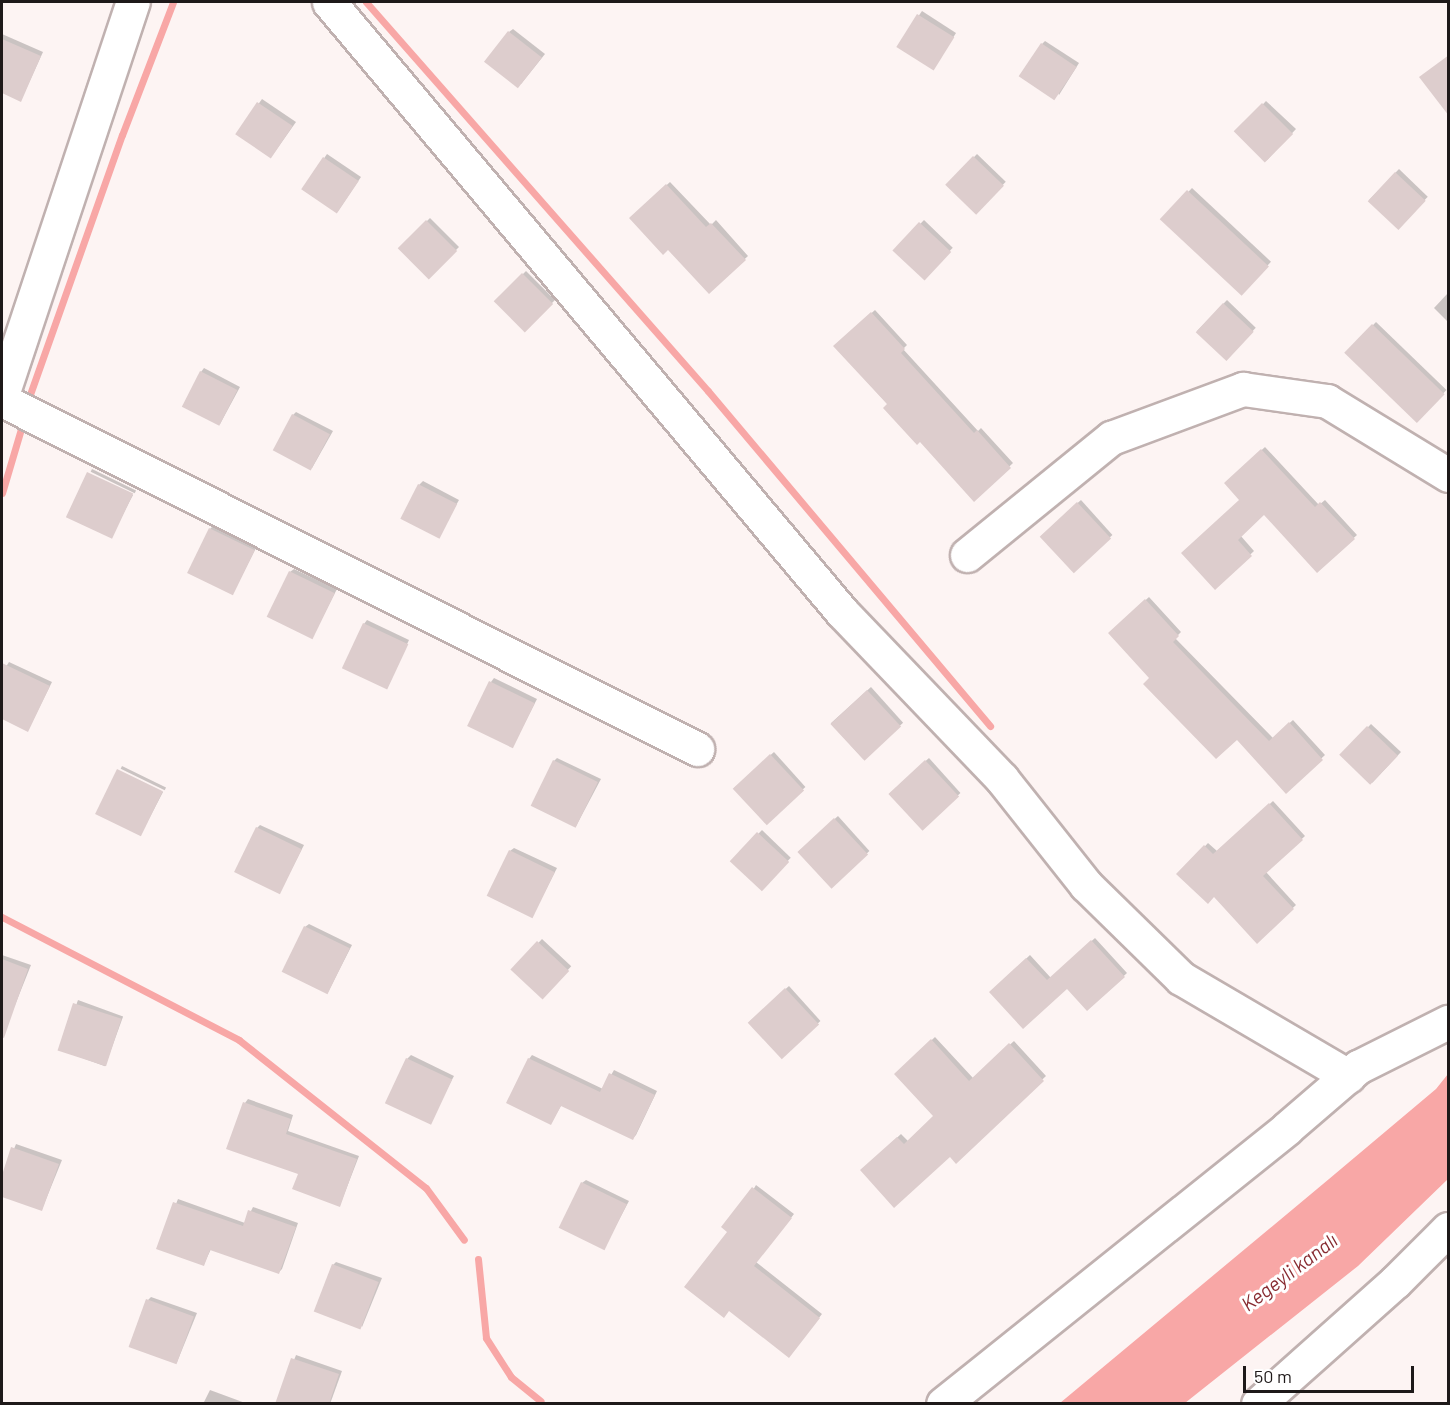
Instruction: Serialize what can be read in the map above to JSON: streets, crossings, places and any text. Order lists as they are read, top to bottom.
{
  "water": ["Kegeyli kanalı"],
  "scale_bar": "50 m"
}
